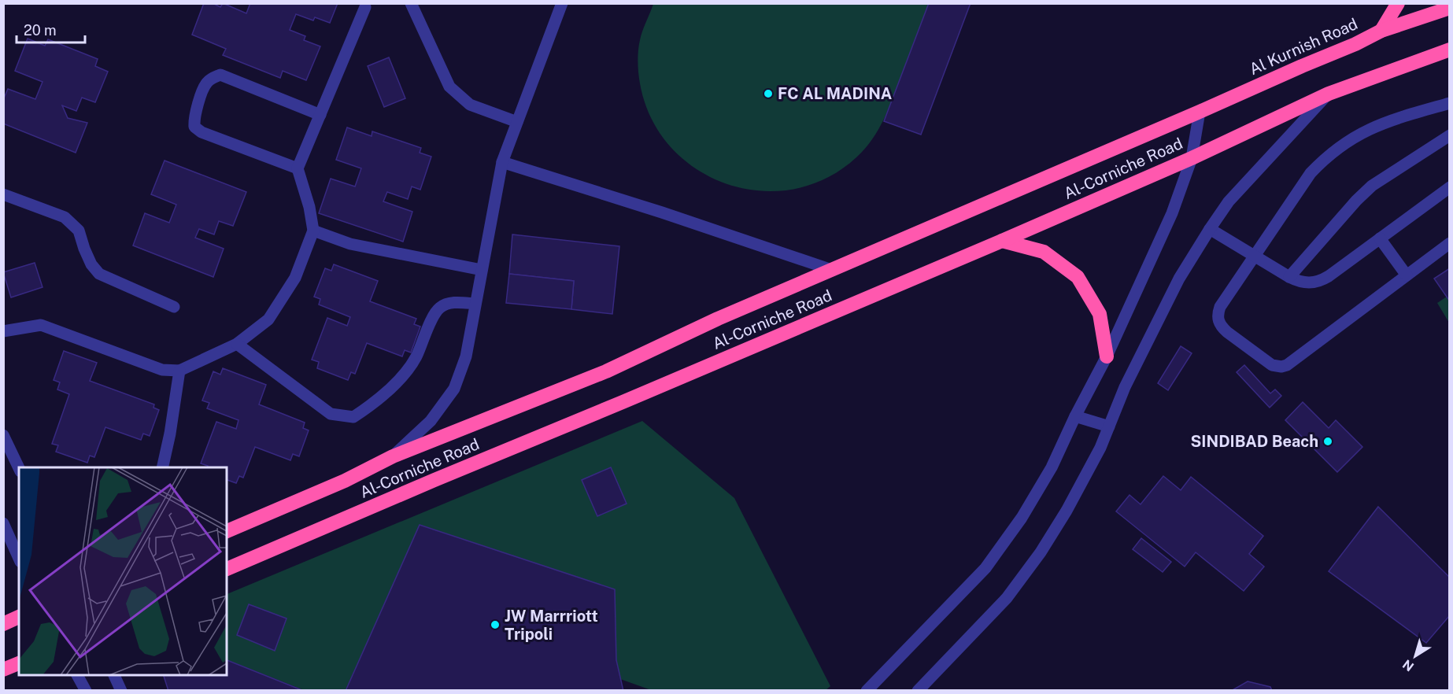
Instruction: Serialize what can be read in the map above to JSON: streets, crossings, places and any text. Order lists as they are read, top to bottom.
{
  "streets": {
    "highway": ["Al Kurnish Road", "Al-Corniche Road"]
  },
  "crossings": [
    ["Al Kurnish Road", "Al-Corniche Road"]
  ],
  "places": ["FC AL MADINA", "SINDIBAD Beach", "JW Marrriott Tripoli"],
  "scale_bar": "20 m",
  "north": "bottom left"
}
